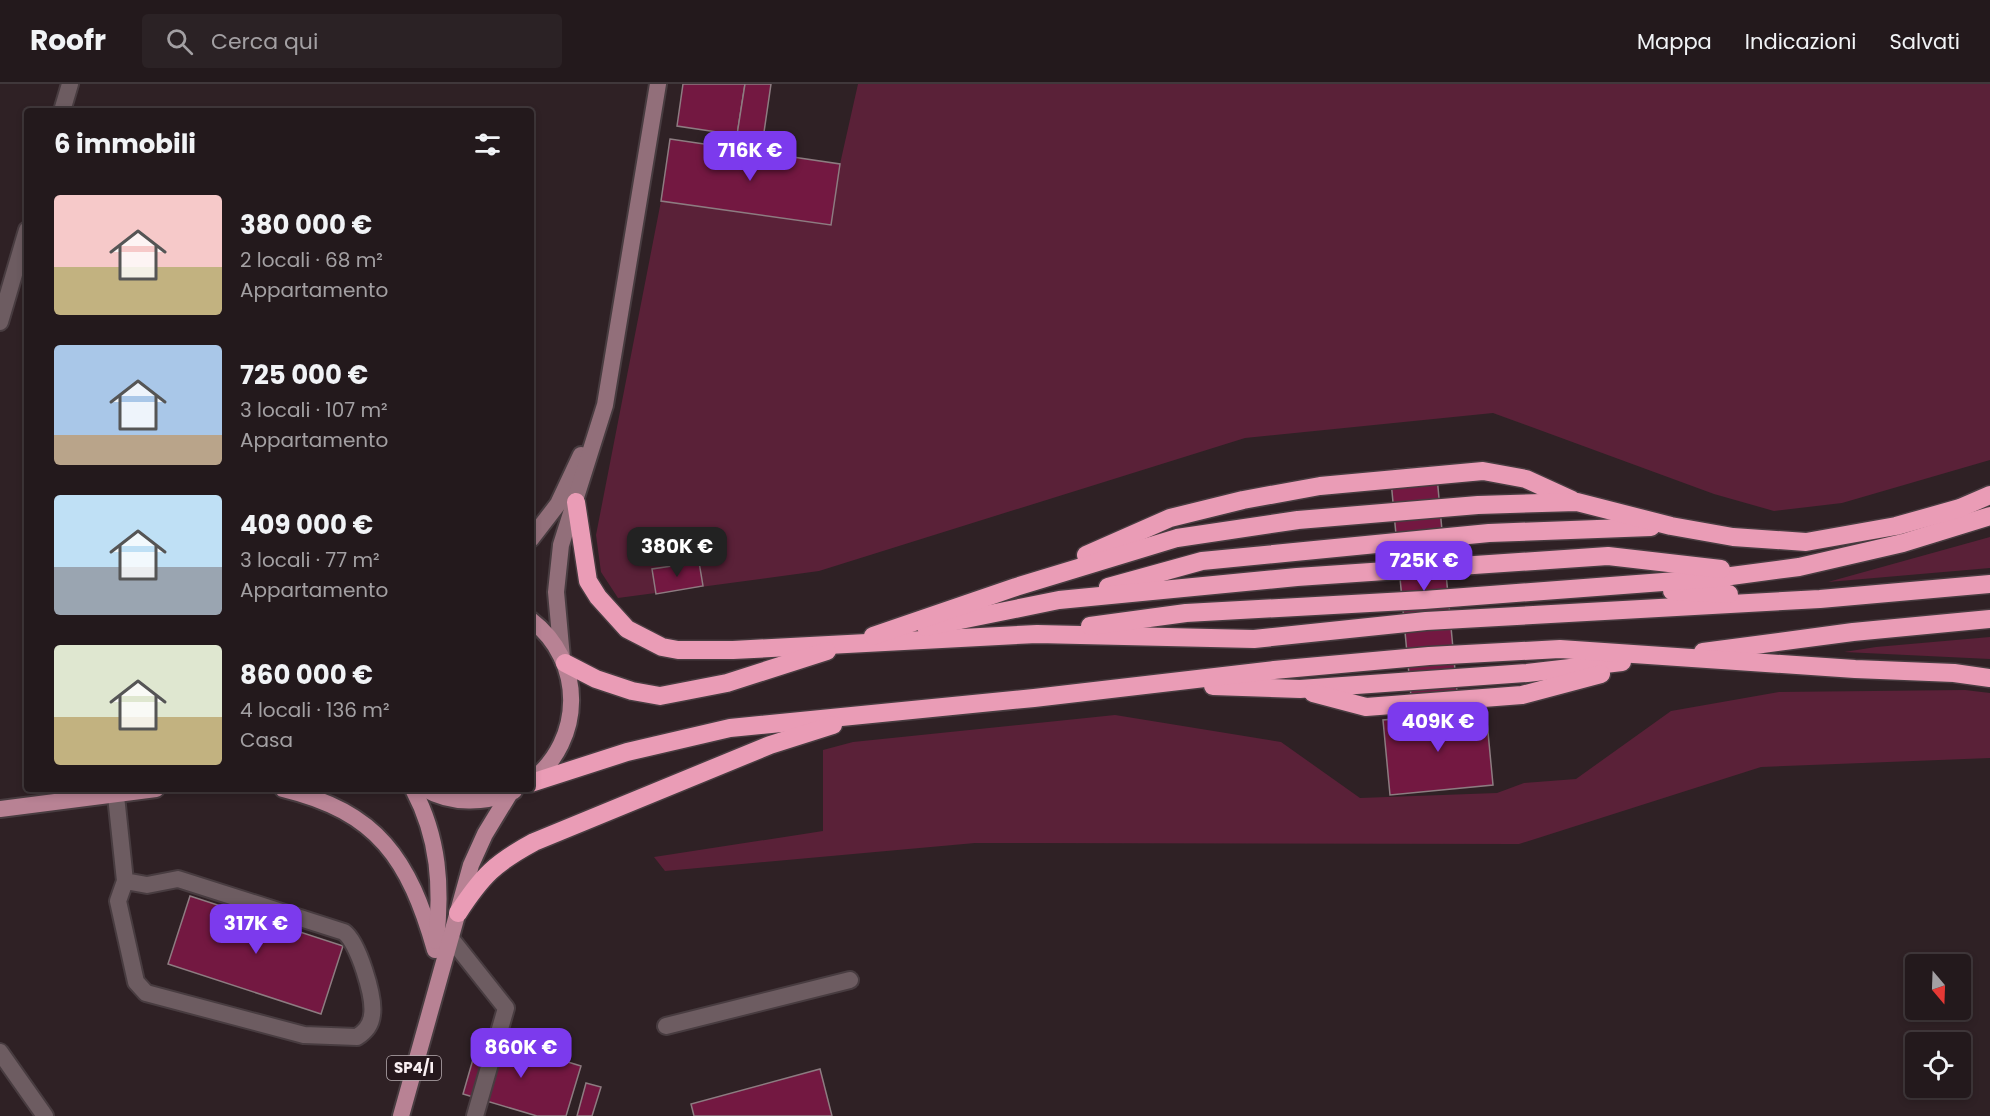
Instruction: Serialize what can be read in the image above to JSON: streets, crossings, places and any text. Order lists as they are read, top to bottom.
{
  "streets": {
    "main road": ["SP4/I"]
  },
  "north": "bottom",
  "page": {
    "header": "Roofr",
    "search": "Cerca qui",
    "nav": ["Mappa", "Indicazioni", "Salvati"],
    "heading": "6 immobili",
    "price": [
      "716K €",
      "380K €",
      "725K €",
      "409K €",
      "317K €",
      "860K €"
    ],
    "list": [
      {
        "name": "380 000 €",
        "note": "2 locali · 68 m² · Appartamento"
      },
      {
        "name": "725 000 €",
        "note": "3 locali · 107 m² · Appartamento"
      },
      {
        "name": "409 000 €",
        "note": "3 locali · 77 m² · Appartamento"
      },
      {
        "name": "860 000 €",
        "note": "4 locali · 136 m² · Casa"
      }
    ]
  }
}
